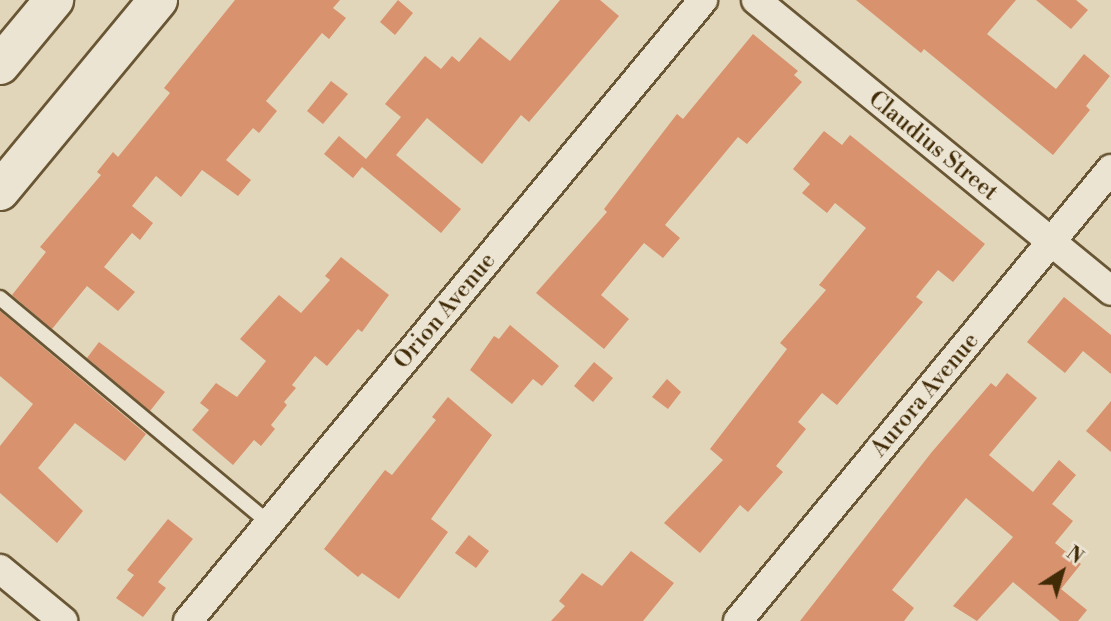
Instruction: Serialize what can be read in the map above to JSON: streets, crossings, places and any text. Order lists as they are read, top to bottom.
{
  "streets": {
    "street": ["Claudius Street", "Orion Avenue", "Aurora Avenue"]
  },
  "crossings": [
    ["Claudius Street", "Aurora Avenue"]
  ],
  "north": "top right"
}
